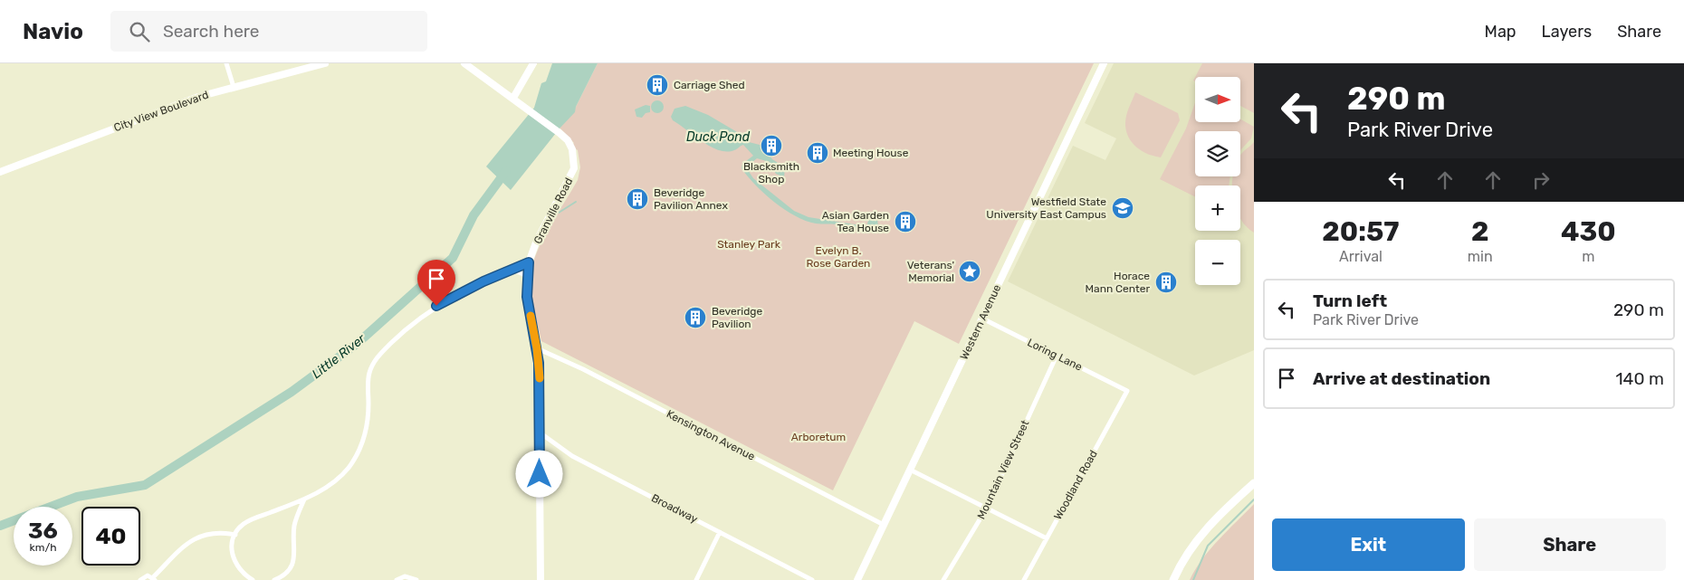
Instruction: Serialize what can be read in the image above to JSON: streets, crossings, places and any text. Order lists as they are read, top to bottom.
{
  "streets": {
    "street": [
      "City View Boulevard",
      "Granville Road",
      "Western Avenue",
      "Loring Lane",
      "Kensington Avenue",
      "Mountain View Street",
      "Woodland Road",
      "Broadway"
    ]
  },
  "crossings": [
    ["Granville Road", "Kensington Avenue"],
    ["Granville Road", "Broadway"],
    ["Western Avenue", "Loring Lane"],
    ["Western Avenue", "Kensington Avenue"],
    ["Loring Lane", "Mountain View Street"],
    ["Loring Lane", "Woodland Road"]
  ],
  "water": ["Duck Pond", "Little River"],
  "parks": ["Stanley Park", "Evelyn B. Rose Garden", "Arboretum"],
  "places": {
    "building": [
      "Carriage Shed",
      "Blacksmith Shop",
      "Meeting House",
      "Beveridge Pavilion Annex",
      "Asian Garden Tea House",
      "Horace Mann Center",
      "Beveridge Pavilion"
    ],
    "school or university": ["Westfield State University East Campus"],
    "place": ["Veterans' Memorial"]
  },
  "north": "right",
  "page": {
    "header": "Navio",
    "search": "Search here",
    "nav": ["Map", "Layers", "Share"],
    "turn": ["290 m", "Park River Drive"],
    "map_buttons": ["+", "−"],
    "eta": [
      "20:57",
      "Arrival",
      "2",
      "min",
      "430",
      "m"
    ],
    "list": [
      {
        "name": "Turn left",
        "note": "Park River Drive",
        "value": "290 m"
      },
      {
        "name": "Arrive at destination",
        "value": "140 m"
      }
    ],
    "speed": "36 km/h",
    "limit": "40",
    "buttons": ["Exit", "Share"]
  }
}
